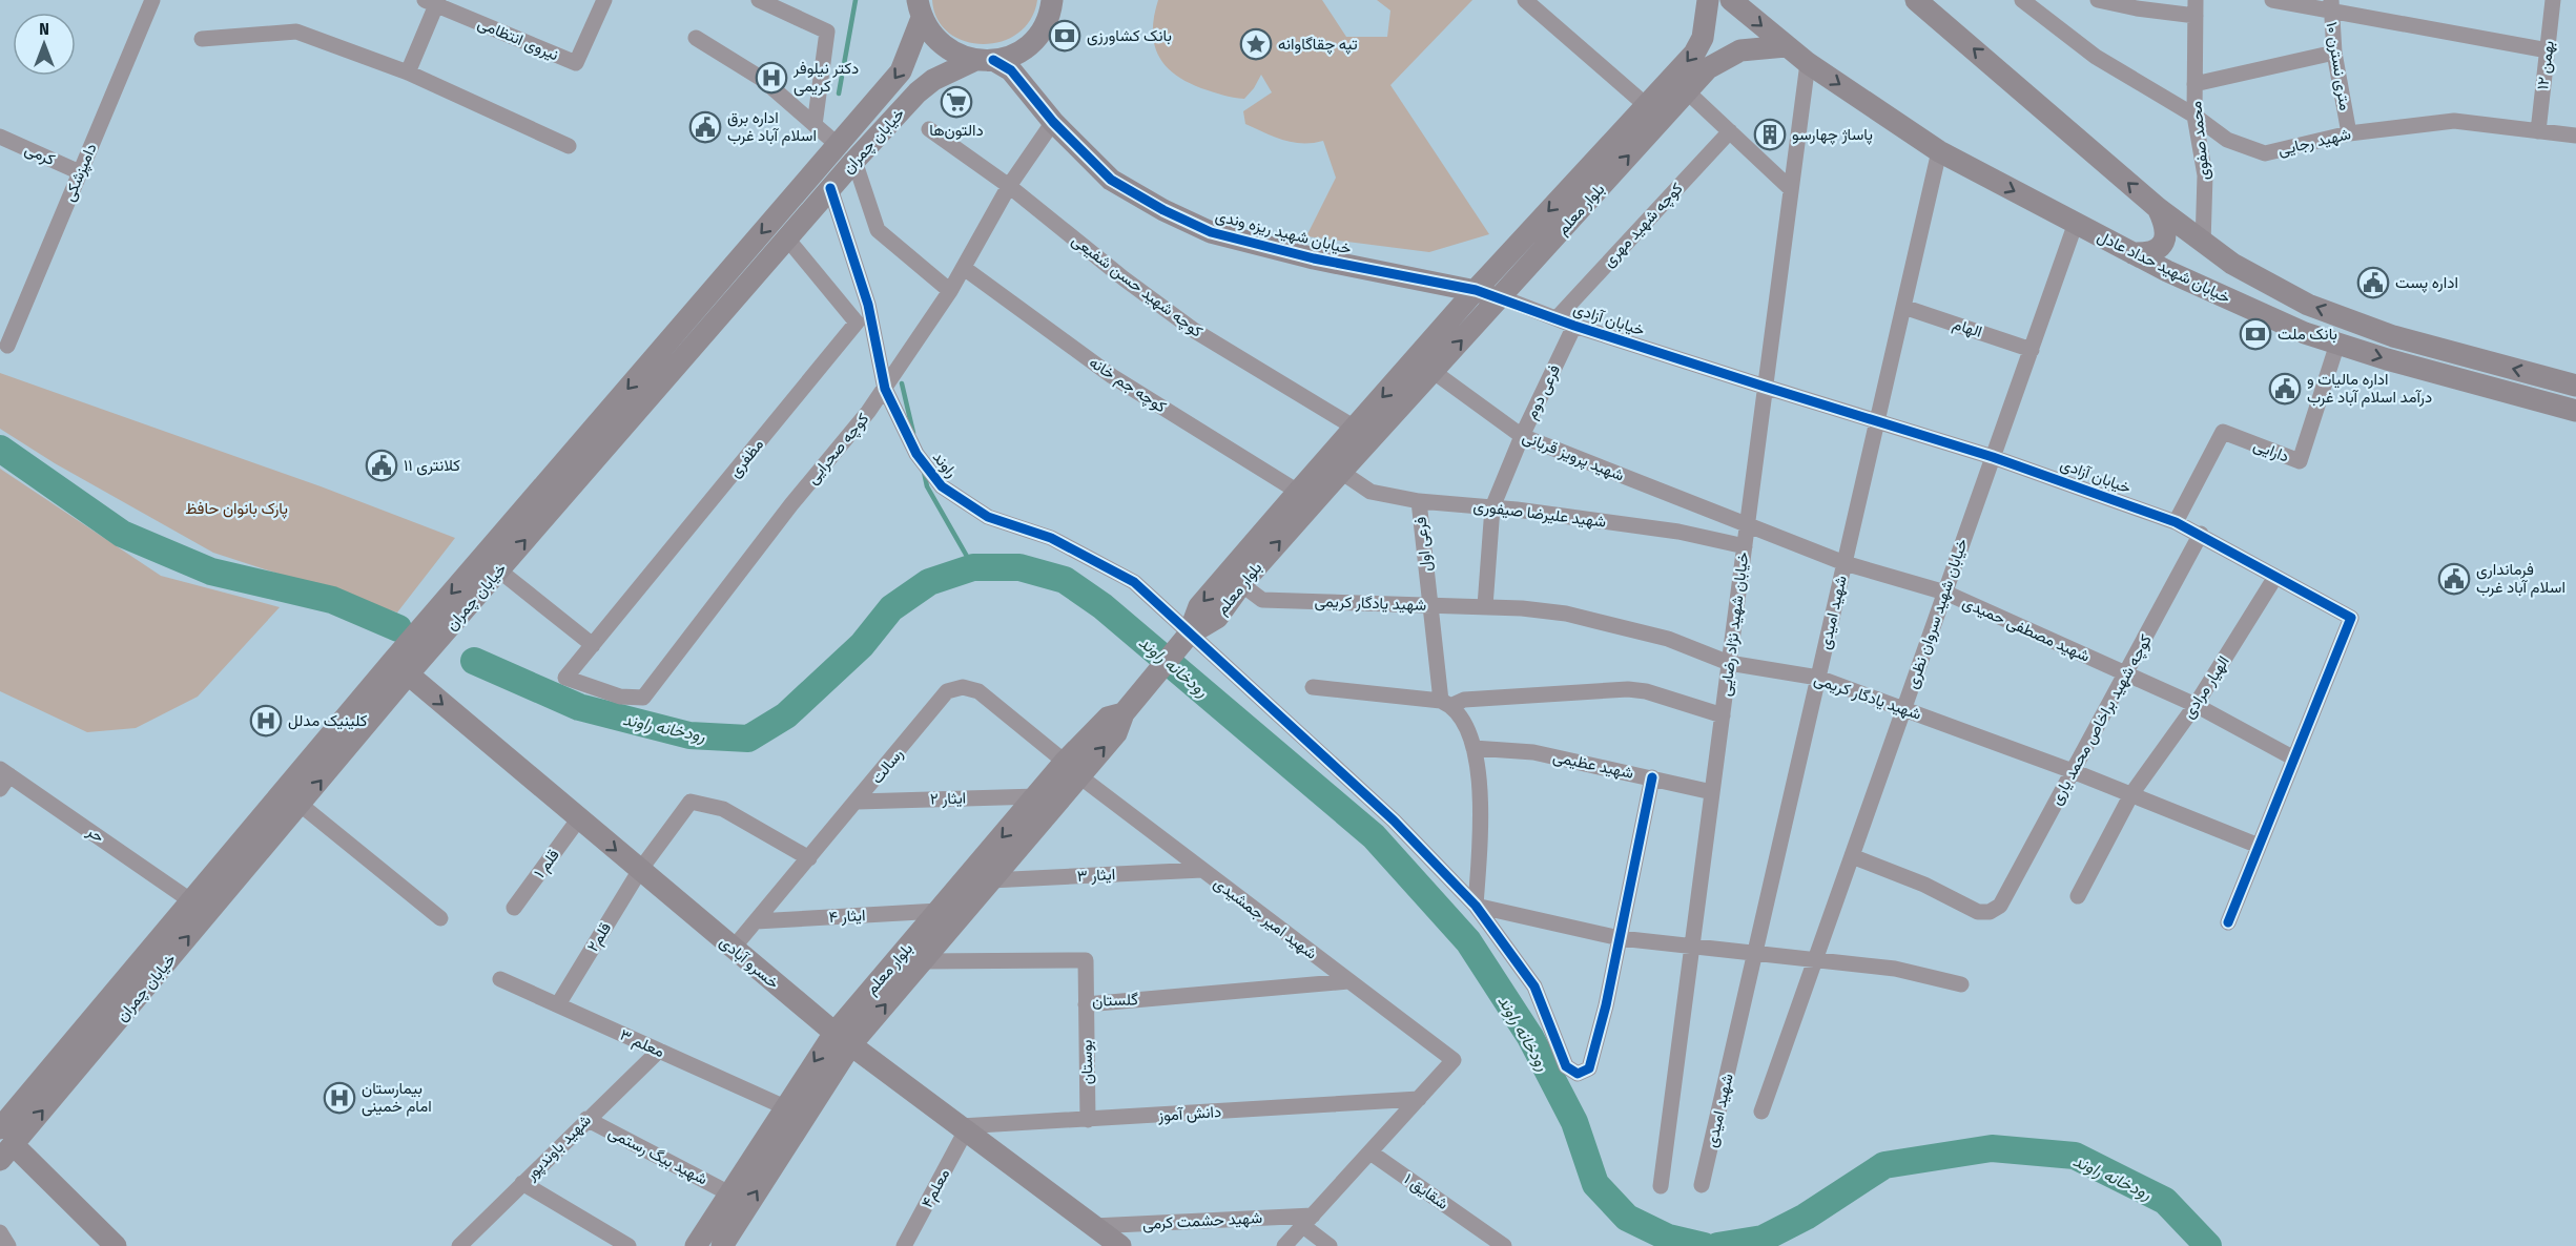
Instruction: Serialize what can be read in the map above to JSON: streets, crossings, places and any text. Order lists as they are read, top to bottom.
{
  "streets": {
    "main road": [
      "خیابان چمران",
      "بلوار معلم",
      "خیابان شهید ریزه وندی",
      "خیابان شهید حداد عادل",
      "خسرو آبادی"
    ],
    "street": [
      "نیروی انتظامی",
      "۱۲ بهمن",
      "۱۰ متری نسترن",
      "محمد صفوی",
      "شهید رجایی",
      "کرمی",
      "دامپزشکی",
      "کوچه شهید مهری",
      "کوچه شهید حسن شفیعی",
      "خیابان آزادی",
      "الهام",
      "کوچه جم خانه",
      "فرعی دوم",
      "کوچه صحرایی",
      "دارایی",
      "شهید پرویز قربانی",
      "مظفری",
      "راوند",
      "شهید علیرضا صیفوری",
      "فرعی اول",
      "شهید یادگار کریمی",
      "شهید امیدی",
      "خیابان شهید سروان نظری",
      "خیابان شهید نژاد رضایی",
      "شهید مصطفی حمیدی",
      "الهیار مرادی",
      "کوچه شهید براخاص محمد یاری",
      "شهید عظیمی",
      "رسالت",
      "ایثار ۲",
      "حر",
      "قلم ۱",
      "ایثار ۳",
      "ایثار ۴",
      "شهید امیر جمشیدی",
      "قلم۲",
      "گلستان",
      "معلم ۳",
      "بوستان",
      "دانش آموز",
      "شهید باوندپور",
      "شهید بیگ رستمی",
      "معلم۴",
      "شقایق ۱",
      "شهید حشمت کرمی"
    ]
  },
  "crossings": [
    ["۱۲ بهمن", "شهید رجایی"],
    ["۱۰ متری نسترن", "شهید رجایی"],
    ["خیابان چمران", "خیابان شهید ریزه وندی"],
    ["خیابان چمران", "مظفری"],
    ["خیابان چمران", "راوند"],
    ["خیابان چمران", "حر"],
    ["خیابان چمران", "خسرو آبادی"],
    ["محمد صفوی", "شهید رجایی"],
    ["محمد صفوی", "خیابان شهید حداد عادل"],
    ["کرمی", "دامپزشکی"],
    ["بلوار معلم", "خیابان شهید ریزه وندی"],
    ["بلوار معلم", "خیابان شهید حداد عادل"],
    ["بلوار معلم", "کوچه شهید حسن شفیعی"],
    ["بلوار معلم", "خیابان آزادی"],
    ["بلوار معلم", "کوچه جم خانه"],
    ["بلوار معلم", "شهید پرویز قربانی"],
    ["بلوار معلم", "راوند"],
    ["بلوار معلم", "شهید علیرضا صیفوری"],
    ["بلوار معلم", "شهید یادگار کریمی"],
    ["بلوار معلم", "رسالت"],
    ["بلوار معلم", "ایثار ۲"],
    ["بلوار معلم", "ایثار ۳"],
    ["بلوار معلم", "ایثار ۴"],
    ["بلوار معلم", "شهید امیر جمشیدی"],
    ["بلوار معلم", "خسرو آبادی"],
    ["بلوار معلم", "گلستان"],
    ["بلوار معلم", "معلم ۳"],
    ["بلوار معلم", "شهید بیگ رستمی"],
    ["کوچه شهید مهری", "خیابان آزادی"],
    ["خیابان شهید ریزه وندی", "خیابان آزادی"],
    ["خیابان شهید ریزه وندی", "کوچه صحرایی"],
    ["خیابان شهید حداد عادل", "دارایی"],
    ["خیابان شهید حداد عادل", "شهید امیدی"],
    ["خیابان شهید حداد عادل", "خیابان شهید سروان نظری"],
    ["خیابان شهید حداد عادل", "خیابان شهید نژاد رضایی"],
    ["کوچه شهید حسن شفیعی", "کوچه صحرایی"],
    ["خیابان آزادی", "فرعی دوم"],
    ["خیابان آزادی", "دارایی"],
    ["خیابان آزادی", "شهید یادگار کریمی"],
    ["خیابان آزادی", "شهید امیدی"],
    ["خیابان آزادی", "خیابان شهید سروان نظری"],
    ["خیابان آزادی", "خیابان شهید نژاد رضایی"],
    ["خیابان آزادی", "شهید مصطفی حمیدی"],
    ["خیابان آزادی", "الهیار مرادی"],
    ["خیابان آزادی", "کوچه شهید براخاص محمد یاری"],
    ["الهام", "شهید امیدی"],
    ["الهام", "خیابان شهید سروان نظری"],
    ["کوچه جم خانه", "کوچه صحرایی"],
    ["فرعی دوم", "شهید پرویز قربانی"],
    ["فرعی دوم", "شهید علیرضا صیفوری"],
    ["فرعی دوم", "شهید یادگار کریمی"],
    ["کوچه صحرایی", "مظفری"],
    ["کوچه صحرایی", "راوند"],
    ["شهید پرویز قربانی", "خیابان شهید نژاد رضایی"],
    ["شهید پرویز قربانی", "شهید مصطفی حمیدی"],
    ["شهید علیرضا صیفوری", "فرعی اول"],
    ["شهید علیرضا صیفوری", "خیابان شهید نژاد رضایی"],
    ["فرعی اول", "شهید یادگار کریمی"],
    ["شهید یادگار کریمی", "شهید امیدی"],
    ["شهید یادگار کریمی", "خیابان شهید سروان نظری"],
    ["شهید یادگار کریمی", "خیابان شهید نژاد رضایی"],
    ["شهید یادگار کریمی", "الهیار مرادی"],
    ["شهید یادگار کریمی", "کوچه شهید براخاص محمد یاری"],
    ["شهید امیدی", "شهید مصطفی حمیدی"],
    ["خیابان شهید سروان نظری", "شهید مصطفی حمیدی"],
    ["خیابان شهید سروان نظری", "کوچه شهید براخاص محمد یاری"],
    ["خیابان شهید نژاد رضایی", "شهید مصطفی حمیدی"],
    ["خیابان شهید نژاد رضایی", "شهید عظیمی"],
    ["شهید مصطفی حمیدی", "الهیار مرادی"],
    ["شهید مصطفی حمیدی", "کوچه شهید براخاص محمد یاری"],
    ["رسالت", "ایثار ۲"],
    ["رسالت", "ایثار ۴"],
    ["رسالت", "شهید امیر جمشیدی"],
    ["رسالت", "قلم۲"],
    ["رسالت", "خسرو آبادی"],
    ["قلم ۱", "خسرو آبادی"],
    ["ایثار ۳", "شهید امیر جمشیدی"],
    ["شهید امیر جمشیدی", "گلستان"],
    ["شهید امیر جمشیدی", "دانش آموز"],
    ["قلم۲", "خسرو آبادی"],
    ["قلم۲", "معلم ۳"],
    ["خسرو آبادی", "دانش آموز"],
    ["خسرو آبادی", "معلم۴"],
    ["خسرو آبادی", "شهید حشمت کرمی"],
    ["گلستان", "بوستان"],
    ["معلم ۳", "شهید باوندپور"],
    ["بوستان", "دانش آموز"],
    ["دانش آموز", "معلم۴"],
    ["شهید باوندپور", "شهید بیگ رستمی"]
  ],
  "water": ["رودخانه راوند"],
  "parks": ["پارک بانوان حافظ"],
  "places": {
    "bank": ["بانک کشاورزی", "بانک ملت"],
    "place": ["تپه چقاگاوانه"],
    "hospital": ["دکتر نیلوفر کریمی", "کلینیک مدلل", "بیمارستان امام خمینی"],
    "supermarket": ["دالتون‌ها"],
    "public building": [
      "اداره برق اسلام آباد غرب",
      "اداره پست",
      "اداره مالیات و درآمد اسلام آباد غرب",
      "کلانتری ۱۱",
      "فرمانداری اسلام آباد غرب"
    ],
    "building": ["پاساژ چهارسو"]
  },
  "north": "top"
}
